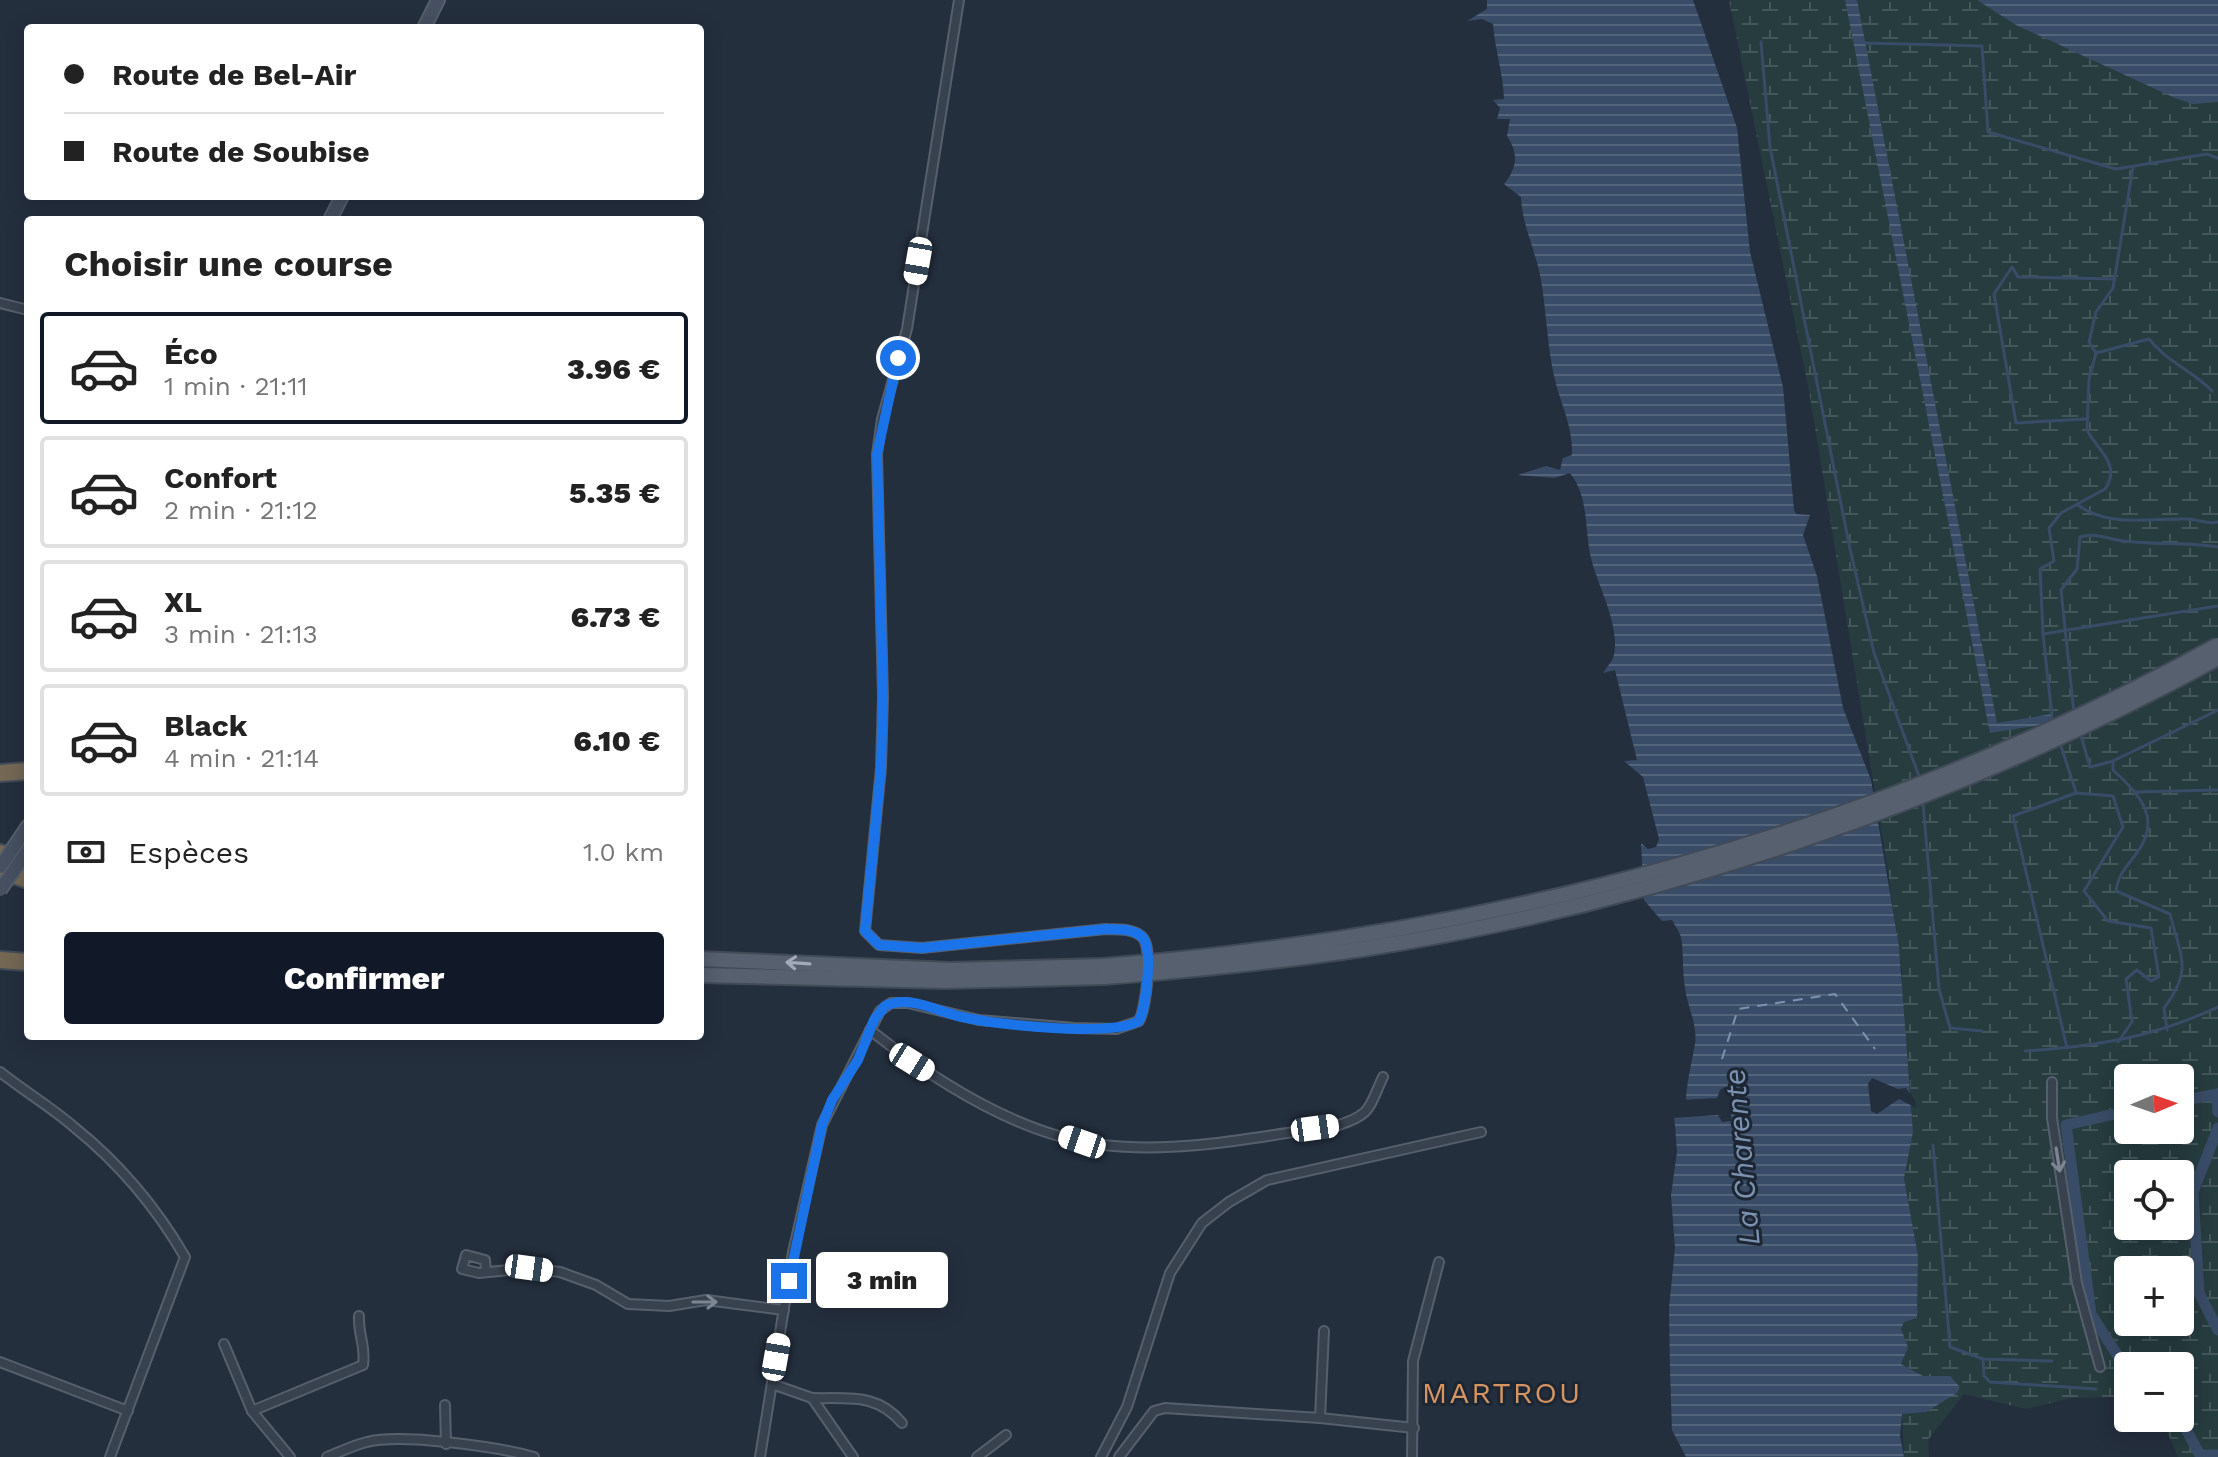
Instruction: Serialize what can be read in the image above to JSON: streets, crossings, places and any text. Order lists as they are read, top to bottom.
{
  "districts": ["MARTROU"],
  "water": ["La Charente"],
  "north": "right",
  "page": {
    "banner": ["Route de Bel-Air", "Route de Soubise"],
    "heading": "Choisir une course",
    "list": [
      {
        "name": "Éco",
        "note": "1 min · 21:11",
        "value": "3.96 €"
      },
      {
        "name": "Confort",
        "note": "2 min · 21:12",
        "value": "5.35 €"
      },
      {
        "name": "XL",
        "note": "3 min · 21:13",
        "value": "6.73 €"
      },
      {
        "name": "Black",
        "note": "4 min · 21:14",
        "value": "6.10 €"
      }
    ],
    "pay": ["Espèces", "1.0 km"],
    "buttons": "Confirmer",
    "map_buttons": ["+", "−"],
    "bubble": "3 min"
  }
}
